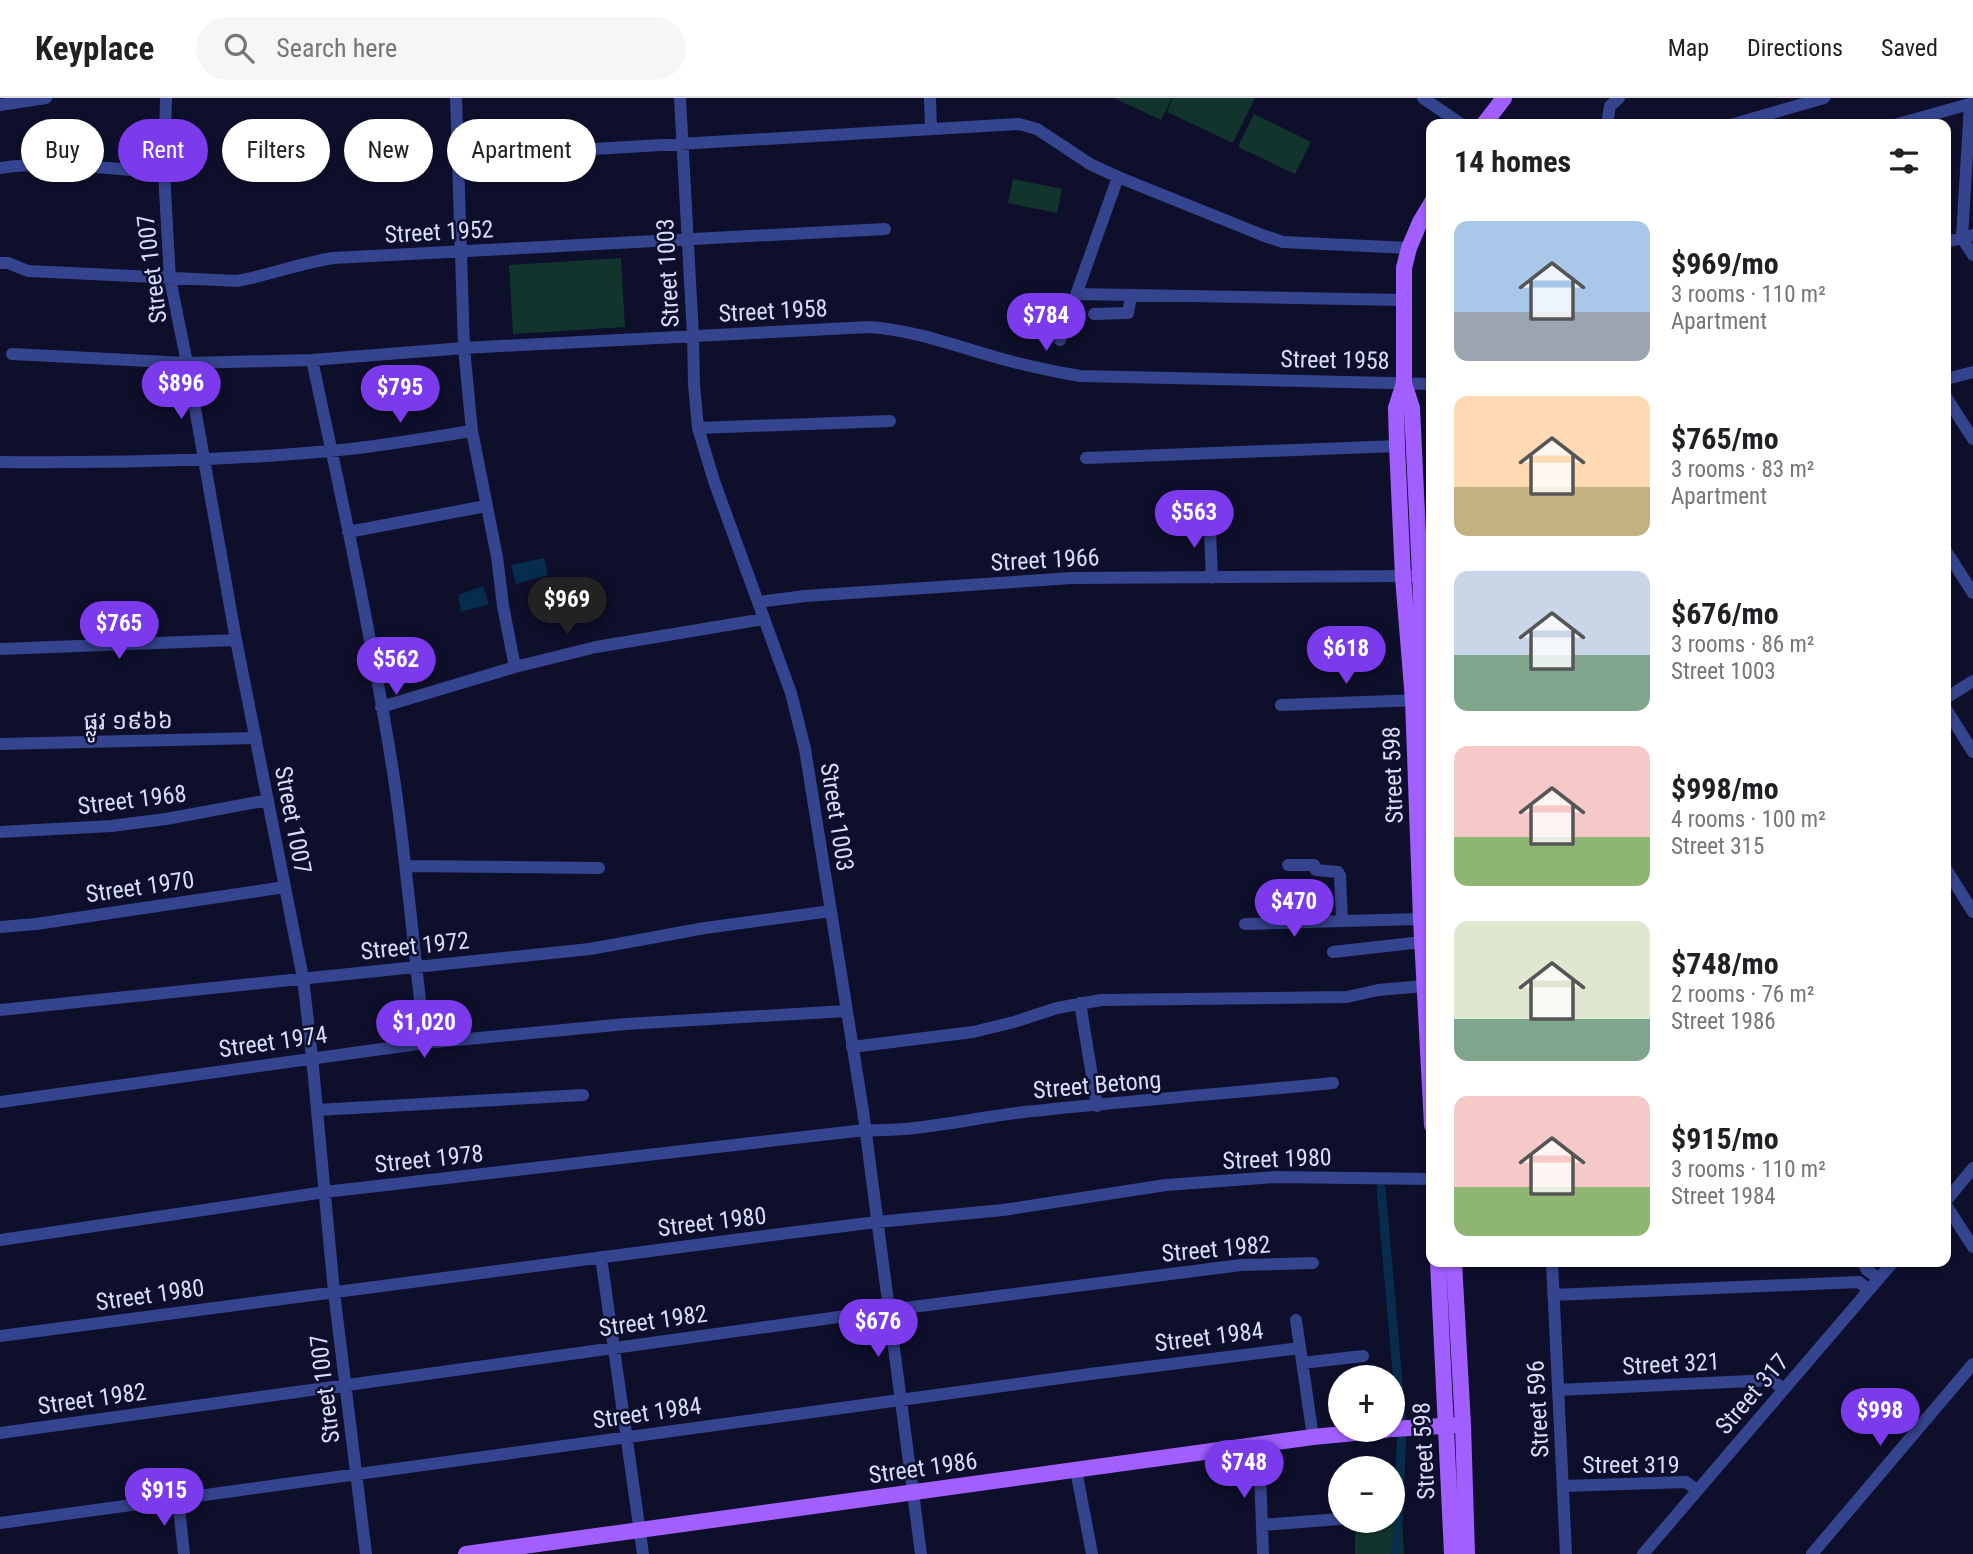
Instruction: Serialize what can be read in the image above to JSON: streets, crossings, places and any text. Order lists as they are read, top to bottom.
{
  "streets": {
    "main road": ["Street 598", "Street 1986"],
    "street": [
      "Street 1952",
      "Street 1007",
      "Street 1003",
      "Street 1958",
      "Street 1966",
      "ផ្លូវ ១៩៦៦",
      "Street 1968",
      "Street 1970",
      "Street 1972",
      "Street 1974",
      "Street Betong",
      "Street 1978",
      "Street 1980",
      "Street 1982",
      "Street 1984",
      "Street 321",
      "Street 317",
      "Street 596",
      "Street 319"
    ]
  },
  "crossings": [
    ["Street 1952", "Street 1007"],
    ["Street 1952", "Street 1003"],
    ["Street 1007", "Street 1958"],
    ["Street 1007", "ផ្លូវ ១៩៦៦"],
    ["Street 1007", "Street 1968"],
    ["Street 1007", "Street 1970"],
    ["Street 1007", "Street 1972"],
    ["Street 1007", "Street 1974"],
    ["Street 1007", "Street 1978"],
    ["Street 1007", "Street 1980"],
    ["Street 1007", "Street 1982"],
    ["Street 1007", "Street 1984"],
    ["Street 1003", "Street 1958"],
    ["Street 1003", "Street 1966"],
    ["Street 1003", "Street 1972"],
    ["Street 1003", "Street 1974"],
    ["Street 1003", "Street Betong"],
    ["Street 1003", "Street 1978"],
    ["Street 1003", "Street 1980"],
    ["Street 1003", "Street 1982"],
    ["Street 1003", "Street 1984"],
    ["Street 1003", "Street 1986"],
    ["Street 1958", "Street 598"],
    ["Street 1966", "Street 598"],
    ["Street 598", "Street 1986"],
    ["Street Betong", "Street 1978"],
    ["Street 321", "Street 317"],
    ["Street 321", "Street 596"],
    ["Street 317", "Street 319"],
    ["Street 596", "Street 319"]
  ],
  "page": {
    "header": "Keyplace",
    "search": "Search here",
    "nav": ["Map", "Directions", "Saved"],
    "chip": [
      "Buy",
      "Rent",
      "Filters",
      "New",
      "Apartment"
    ],
    "heading": "14 homes",
    "list": [
      {
        "name": "$969/mo",
        "note": "3 rooms · 110 m² · Apartment"
      },
      {
        "name": "$765/mo",
        "note": "3 rooms · 83 m² · Apartment"
      },
      {
        "name": "$676/mo",
        "note": "3 rooms · 86 m² · Street 1003"
      },
      {
        "name": "$998/mo",
        "note": "4 rooms · 100 m² · Street 315"
      },
      {
        "name": "$748/mo",
        "note": "2 rooms · 76 m² · Street 1986"
      },
      {
        "name": "$915/mo",
        "note": "3 rooms · 110 m² · Street 1984"
      }
    ],
    "price": [
      "$784",
      "$896",
      "$795",
      "$563",
      "$969",
      "$765",
      "$618",
      "$562",
      "$470",
      "$1,020",
      "$676",
      "$998",
      "$748",
      "$915"
    ],
    "map_buttons": ["+", "−"]
  }
}
